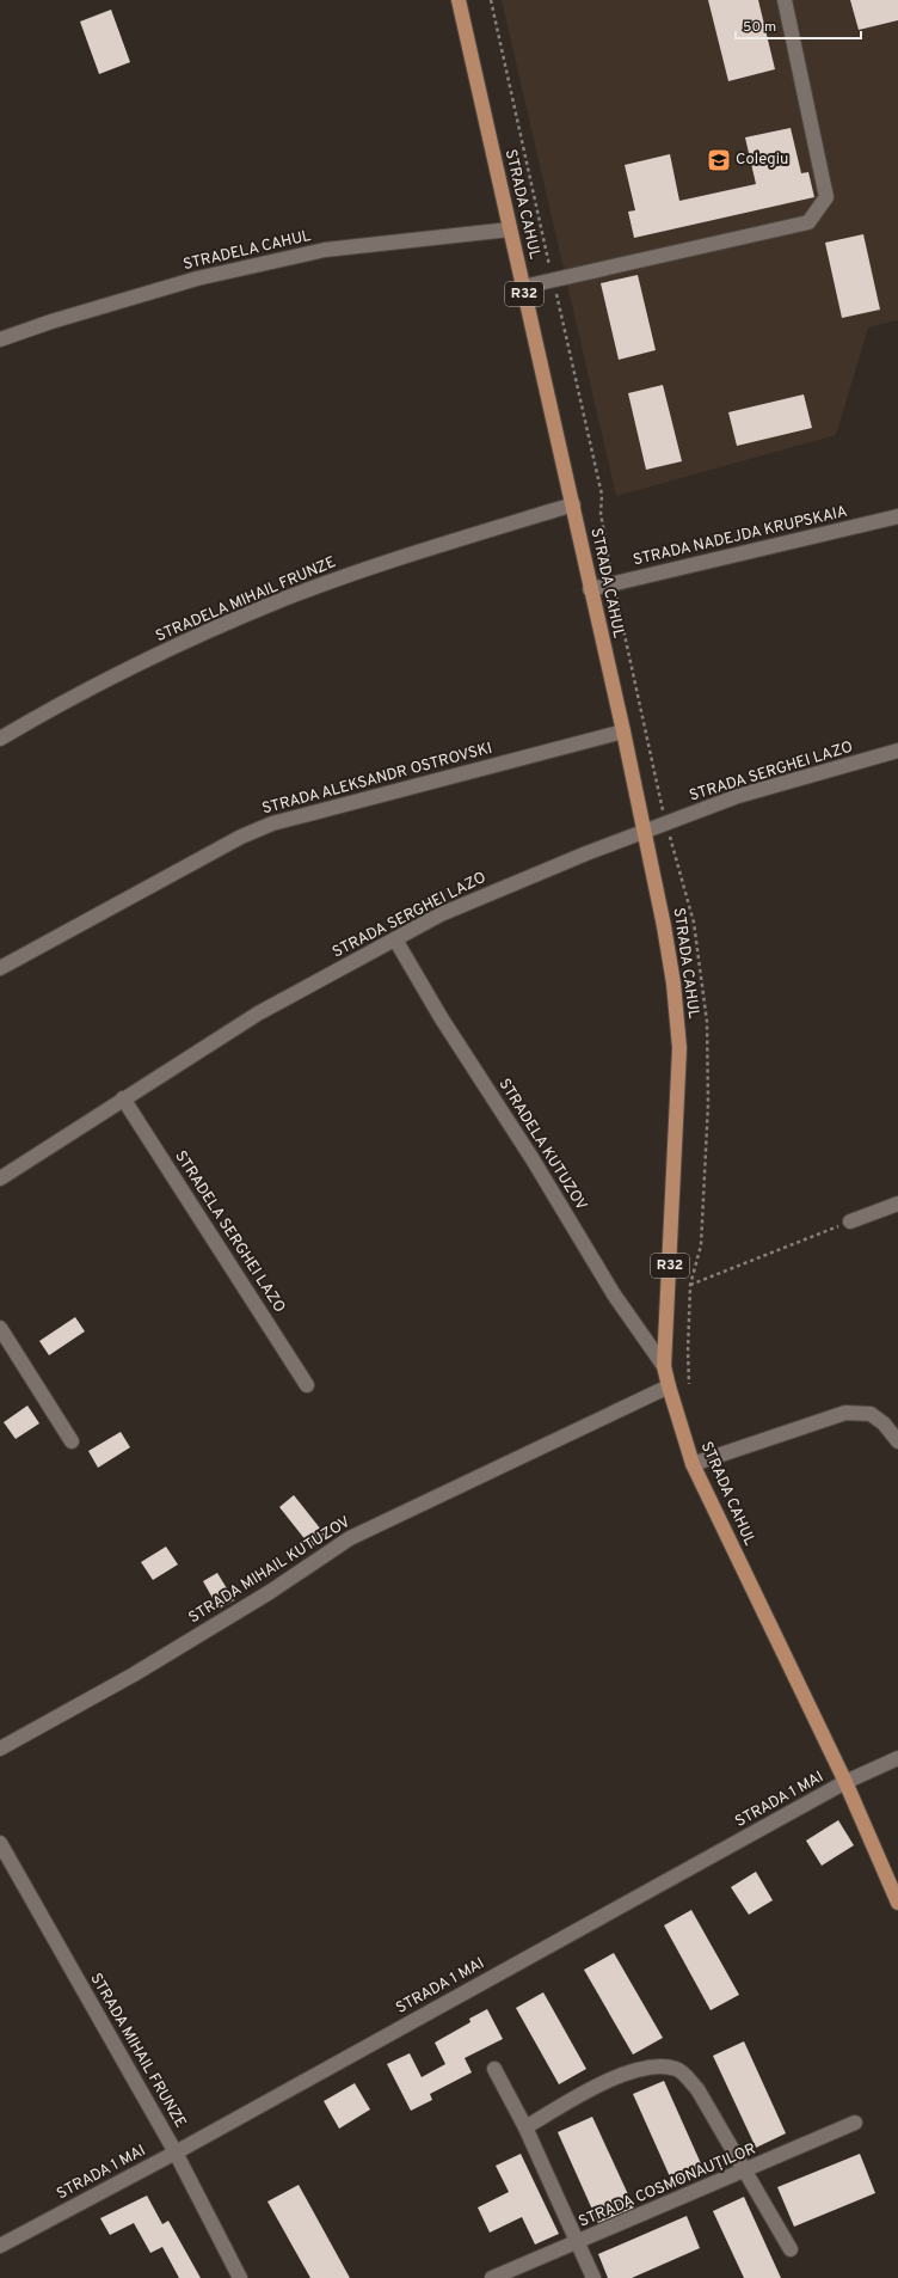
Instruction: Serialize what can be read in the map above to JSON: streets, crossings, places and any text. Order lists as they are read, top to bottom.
{
  "streets": {
    "main road": ["STRADA CAHUL", "R32"],
    "street": [
      "STRADELA CAHUL",
      "STRADA NADEJDA KRUPSKAIA",
      "STRADELA MIHAIL FRUNZE",
      "STRADA SERGHEI LAZO",
      "STRADA ALEKSANDR OSTROVSKI",
      "STRADELA KUTUZOV",
      "STRADELA SERGHEI LAZO",
      "STRADA MIHAIL KUTUZOV",
      "STRADA 1 MAI",
      "STRADA MIHAIL FRUNZE",
      "STRADA COSMONAUȚILOR"
    ]
  },
  "crossings": [
    ["STRADA CAHUL", "STRADELA CAHUL"],
    ["STRADA CAHUL", "STRADA NADEJDA KRUPSKAIA"],
    ["STRADA CAHUL", "STRADELA MIHAIL FRUNZE"],
    ["STRADA CAHUL", "STRADA SERGHEI LAZO"],
    ["STRADA CAHUL", "STRADA ALEKSANDR OSTROVSKI"],
    ["STRADA CAHUL", "STRADELA KUTUZOV"],
    ["STRADA CAHUL", "STRADA MIHAIL KUTUZOV"],
    ["STRADA CAHUL", "STRADA 1 MAI"],
    ["STRADA SERGHEI LAZO", "STRADELA KUTUZOV"],
    ["STRADA SERGHEI LAZO", "STRADELA SERGHEI LAZO"],
    ["STRADA 1 MAI", "STRADA MIHAIL FRUNZE"]
  ],
  "places": {
    "school or university": ["Colegiu"]
  },
  "scale_bar": "50 m"
}
